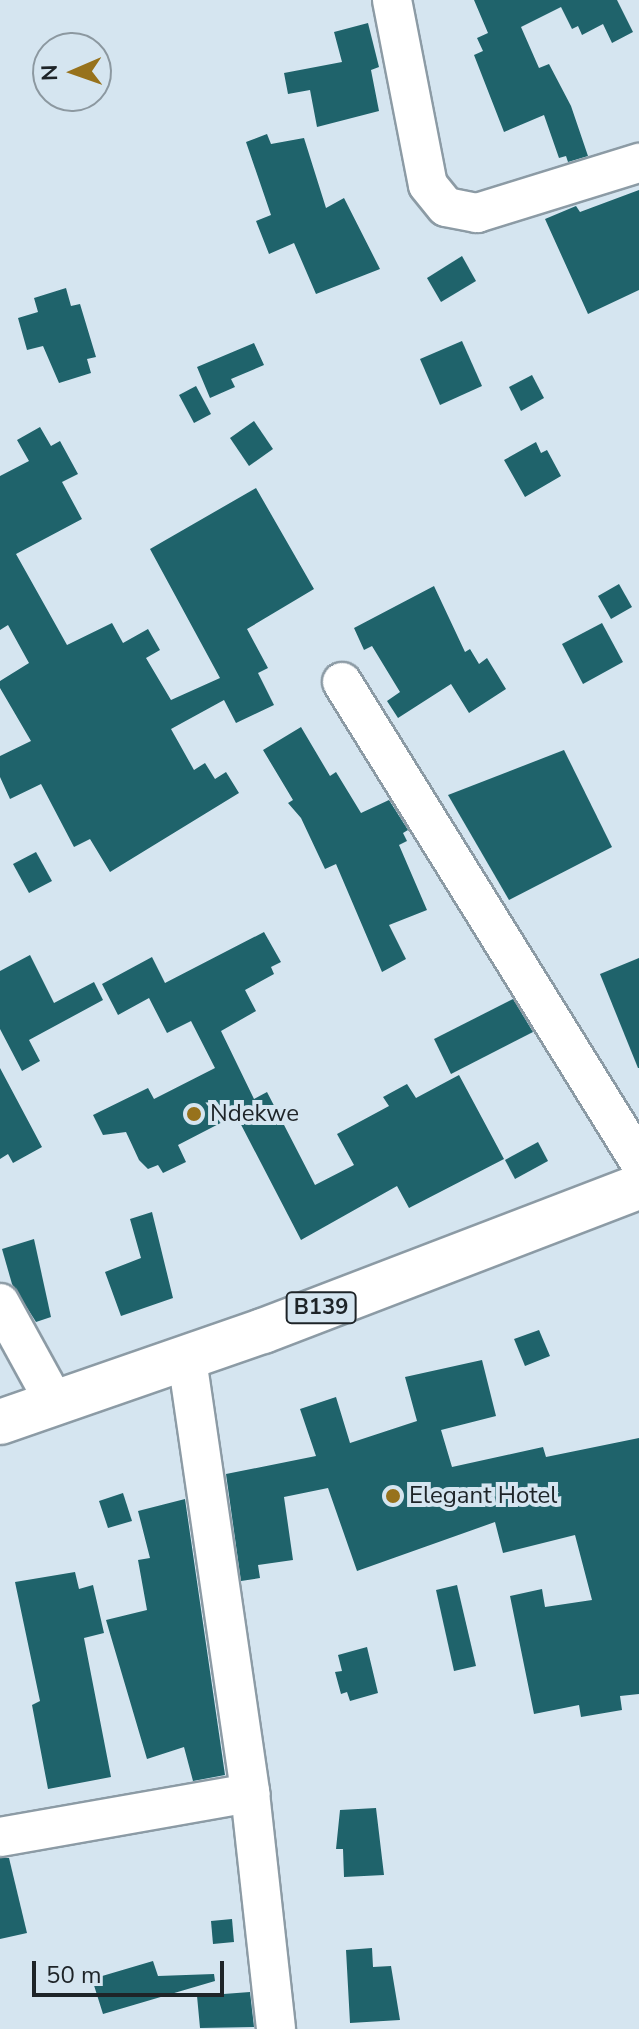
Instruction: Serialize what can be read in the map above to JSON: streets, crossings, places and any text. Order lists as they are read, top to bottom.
{
  "streets": {
    "main road": ["B139"]
  },
  "places": ["Ndekwe", "Elegant Hotel"],
  "scale_bar": "50 m",
  "north": "left"
}
